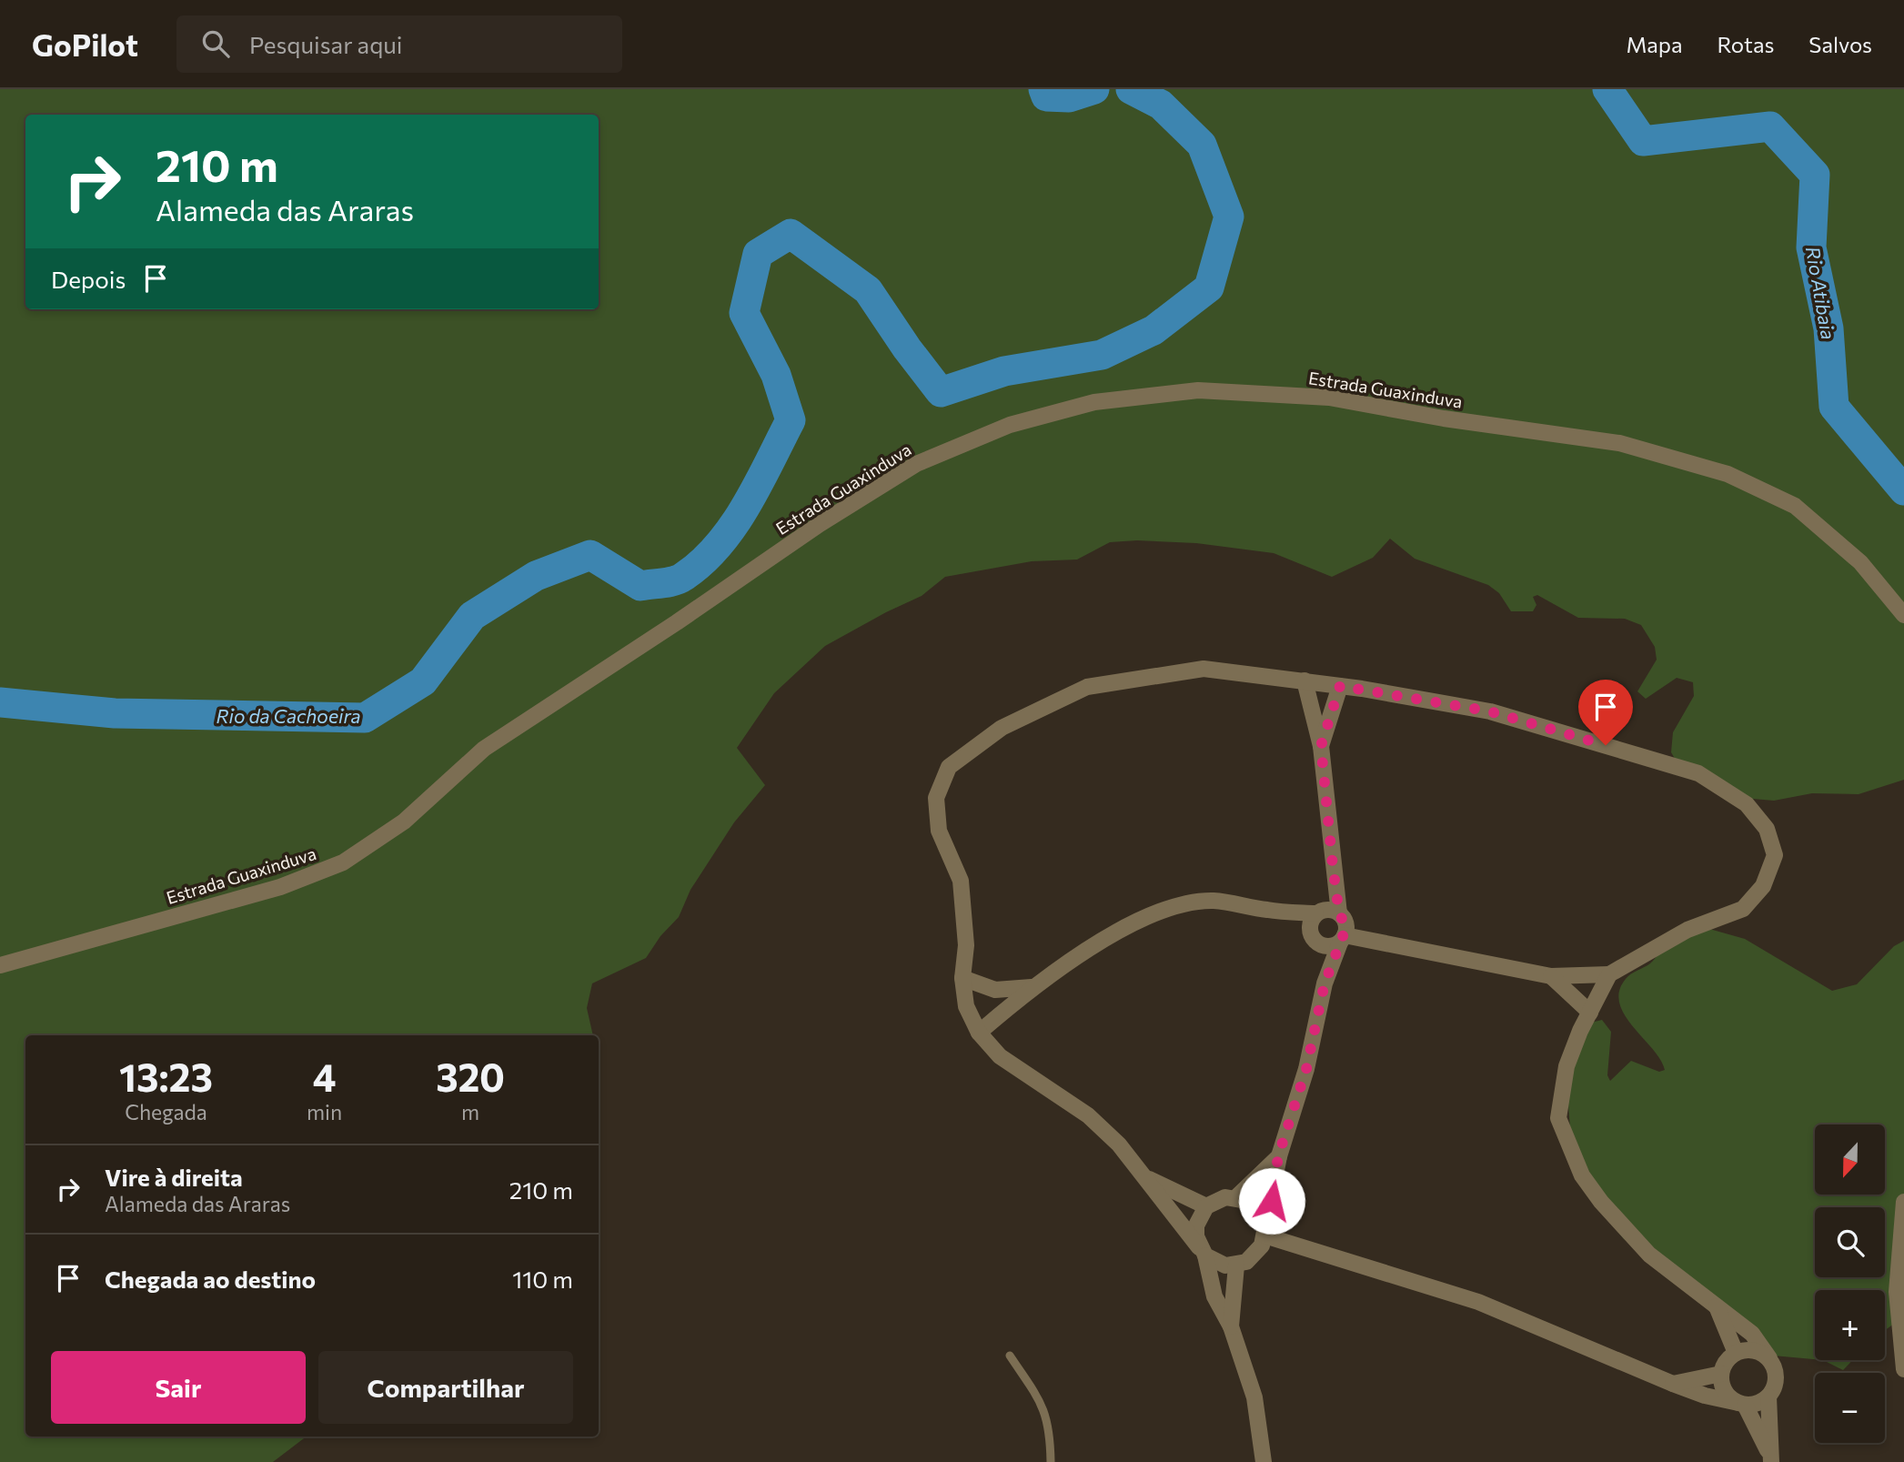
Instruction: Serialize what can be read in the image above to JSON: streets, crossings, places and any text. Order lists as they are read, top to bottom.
{
  "streets": {
    "street": ["Estrada Guaxinduva"]
  },
  "water": ["Rio Atibaia", "Rio da Cachoeira"],
  "north": "bottom",
  "page": {
    "header": "GoPilot",
    "search": "Pesquisar aqui",
    "nav": ["Mapa", "Rotas", "Salvos"],
    "turn": ["210 m", "Alameda das Araras"],
    "then": "Depois",
    "eta": [
      "13:23",
      "Chegada",
      "4",
      "min",
      "320",
      "m"
    ],
    "map_buttons": ["+", "−"],
    "list": [
      {
        "name": "Vire à direita",
        "note": "Alameda das Araras",
        "value": "210 m"
      },
      {
        "name": "Chegada ao destino",
        "value": "110 m"
      }
    ],
    "buttons": ["Sair", "Compartilhar"]
  }
}
